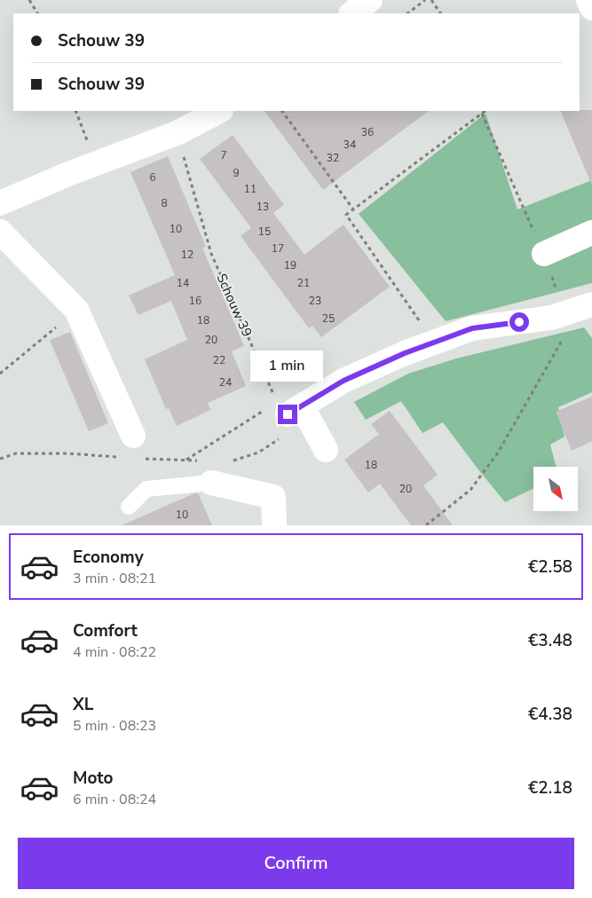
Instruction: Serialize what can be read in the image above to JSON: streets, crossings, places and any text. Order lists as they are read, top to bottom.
{
  "streets": {
    "path": ["Schouw 39"]
  },
  "house_numbers": [
    "36",
    "34",
    "7",
    "32",
    "9",
    "6",
    "11",
    "8",
    "13",
    "10",
    "15",
    "17",
    "12",
    "19",
    "14",
    "21",
    "16",
    "23",
    "25",
    "18",
    "20",
    "22",
    "24",
    "18",
    "20",
    "10"
  ],
  "north": "bottom right",
  "page": {
    "banner": ["Schouw 39", "Schouw 39"],
    "bubble": "1 min",
    "list": [
      {
        "name": "Economy",
        "note": "3 min · 08:21",
        "value": "€2.58"
      },
      {
        "name": "Comfort",
        "note": "4 min · 08:22",
        "value": "€3.48"
      },
      {
        "name": "XL",
        "note": "5 min · 08:23",
        "value": "€4.38"
      },
      {
        "name": "Moto",
        "note": "6 min · 08:24",
        "value": "€2.18"
      }
    ],
    "buttons": "Confirm"
  }
}
